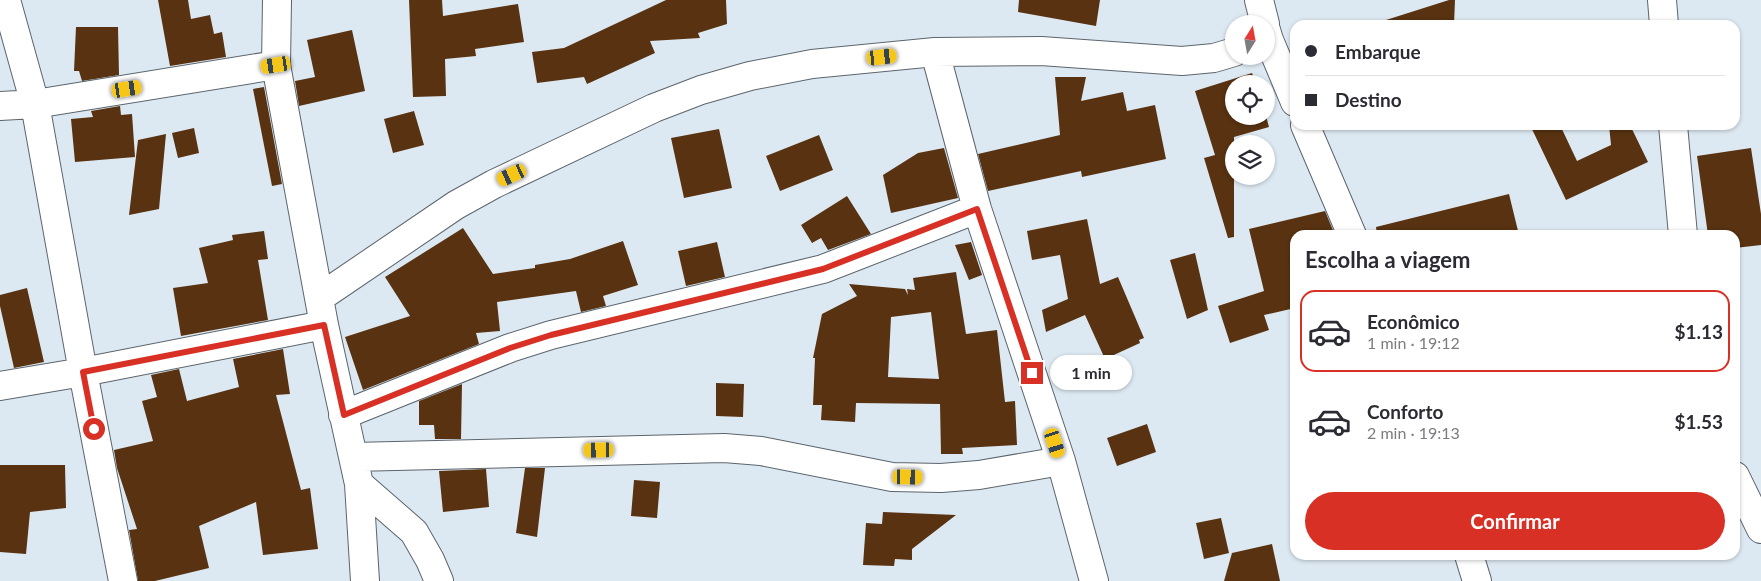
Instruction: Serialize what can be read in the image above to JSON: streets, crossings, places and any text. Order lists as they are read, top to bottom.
{
  "north": "top",
  "page": {
    "banner": ["Embarque", "Destino"],
    "heading": "Escolha a viagem",
    "list": [
      {
        "name": "Econômico",
        "note": "1 min · 19:12",
        "value": "$1.13"
      },
      {
        "name": "Conforto",
        "note": "2 min · 19:13",
        "value": "$1.53"
      }
    ],
    "bubble": "1 min",
    "buttons": "Confirmar"
  }
}
